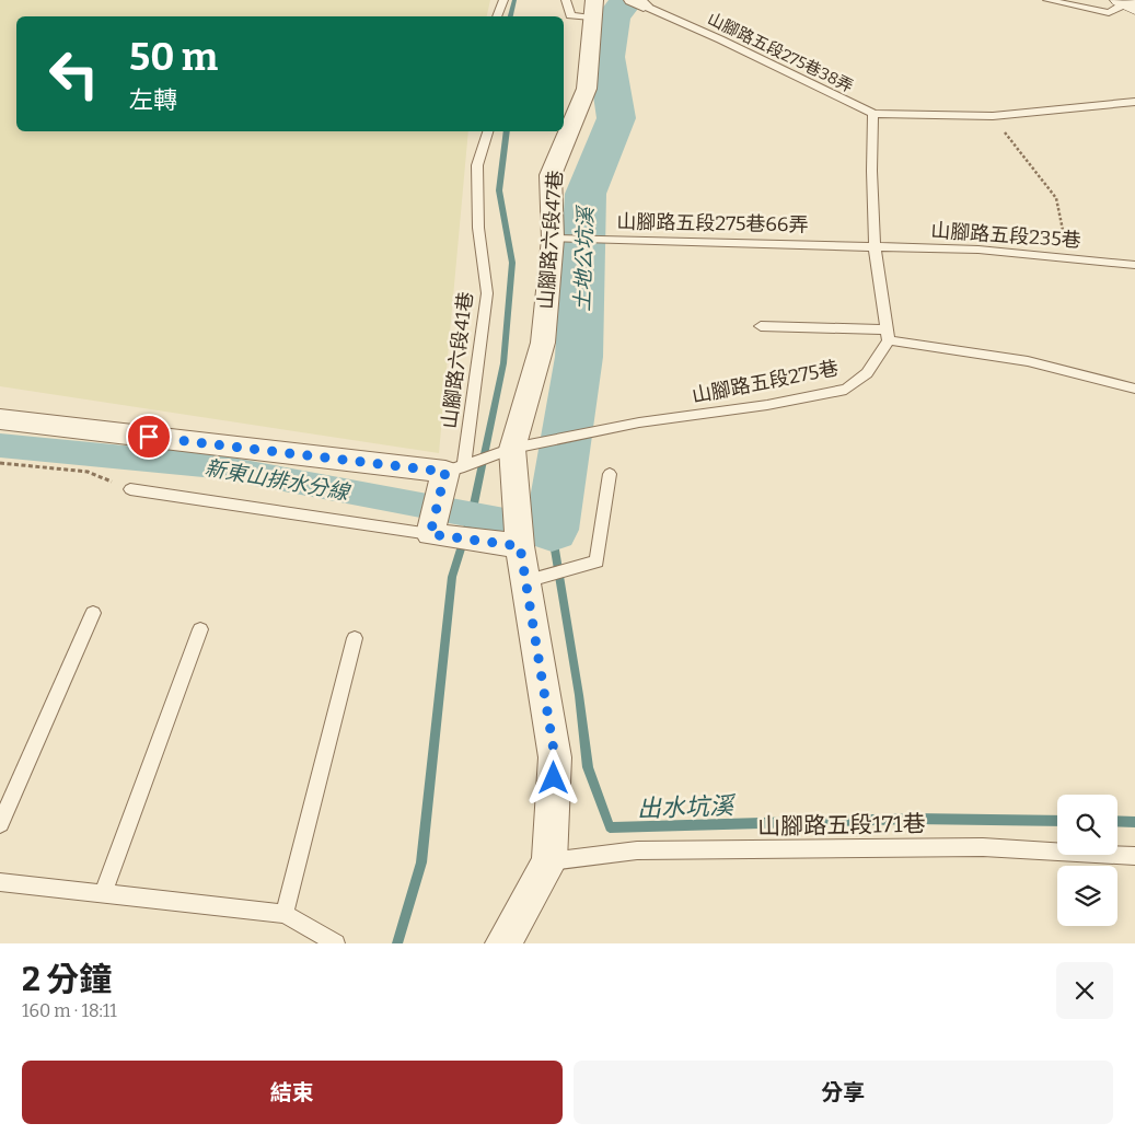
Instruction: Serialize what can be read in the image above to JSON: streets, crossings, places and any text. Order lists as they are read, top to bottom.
{
  "streets": {
    "street": ["山腳路六段47巷"],
    "lane": [
      "山腳路五段275巷38弄",
      "山腳路五段275巷66弄",
      "山腳路五段235巷",
      "山腳路六段41巷",
      "山腳路五段275巷",
      "山腳路五段171巷"
    ]
  },
  "crossings": [
    ["山腳路五段275巷66弄", "山腳路五段235巷"],
    ["山腳路五段275巷66弄", "山腳路六段47巷"],
    ["山腳路六段47巷", "山腳路五段275巷"]
  ],
  "water": ["土地公坑溪", "新東山排水分線", "出水坑溪"],
  "page": {
    "turn": ["50 m", "左轉"],
    "heading": ["2 分鐘", "160 m · 18:11"],
    "buttons": ["結束", "分享"]
  }
}
